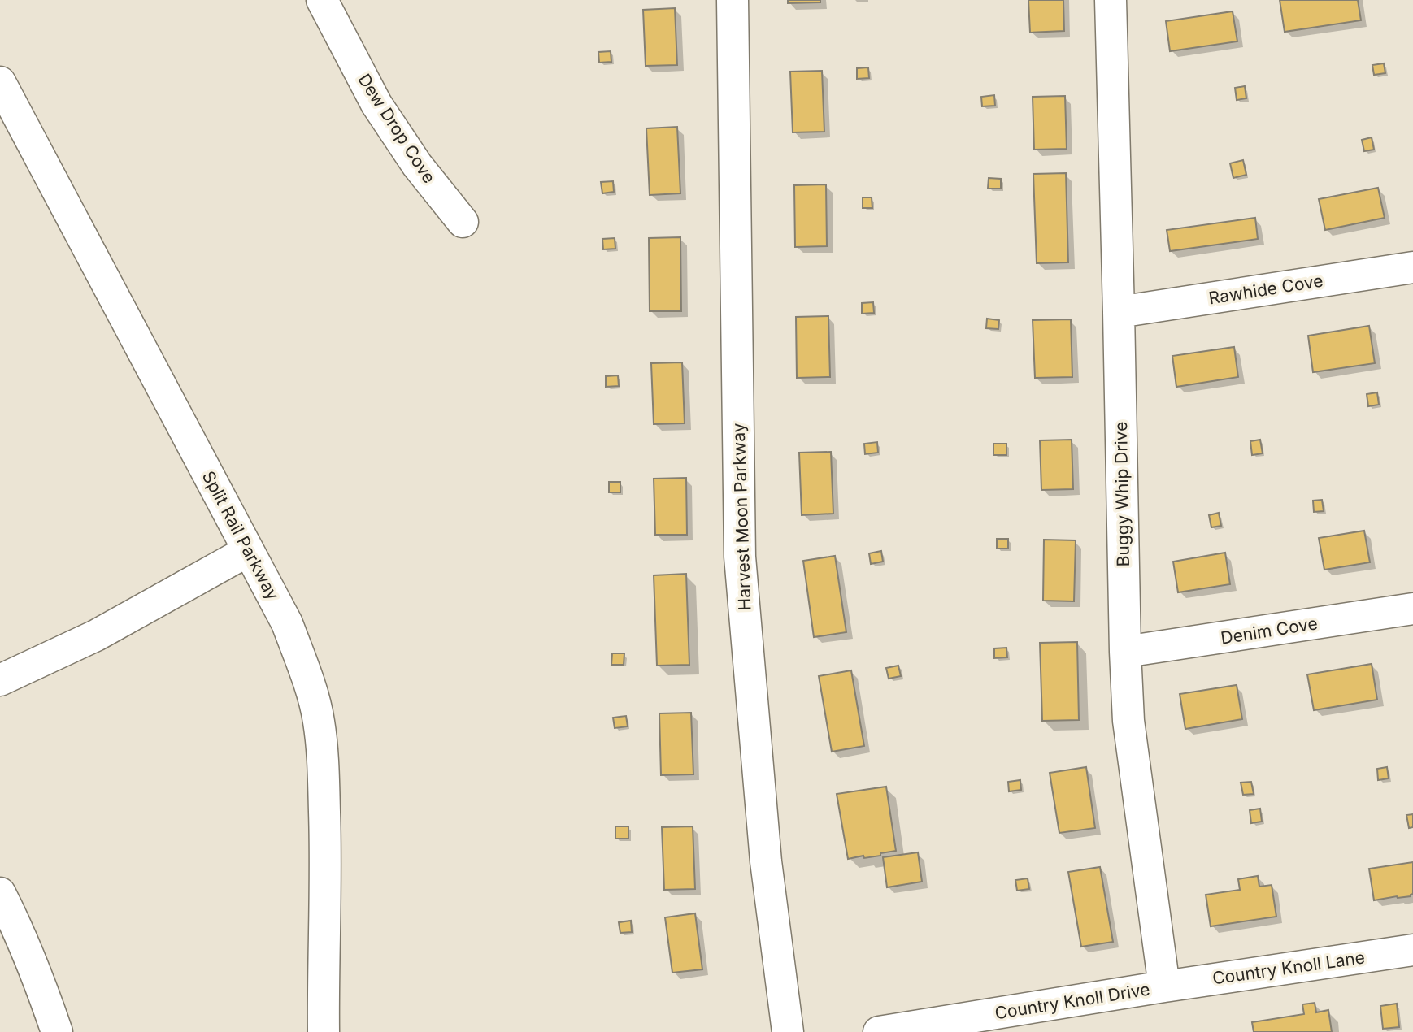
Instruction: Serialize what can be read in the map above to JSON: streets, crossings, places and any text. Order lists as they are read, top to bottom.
{
  "streets": {
    "street": [
      "Dew Drop Cove",
      "Rawhide Cove",
      "Buggy Whip Drive",
      "Harvest Moon Parkway",
      "Split Rail Parkway",
      "Denim Cove",
      "Country Knoll Lane",
      "Country Knoll Drive"
    ]
  },
  "crossings": [
    ["Rawhide Cove", "Buggy Whip Drive"],
    ["Buggy Whip Drive", "Denim Cove"],
    ["Buggy Whip Drive", "Country Knoll Lane"],
    ["Buggy Whip Drive", "Country Knoll Drive"],
    ["Country Knoll Lane", "Country Knoll Drive"]
  ]
}
